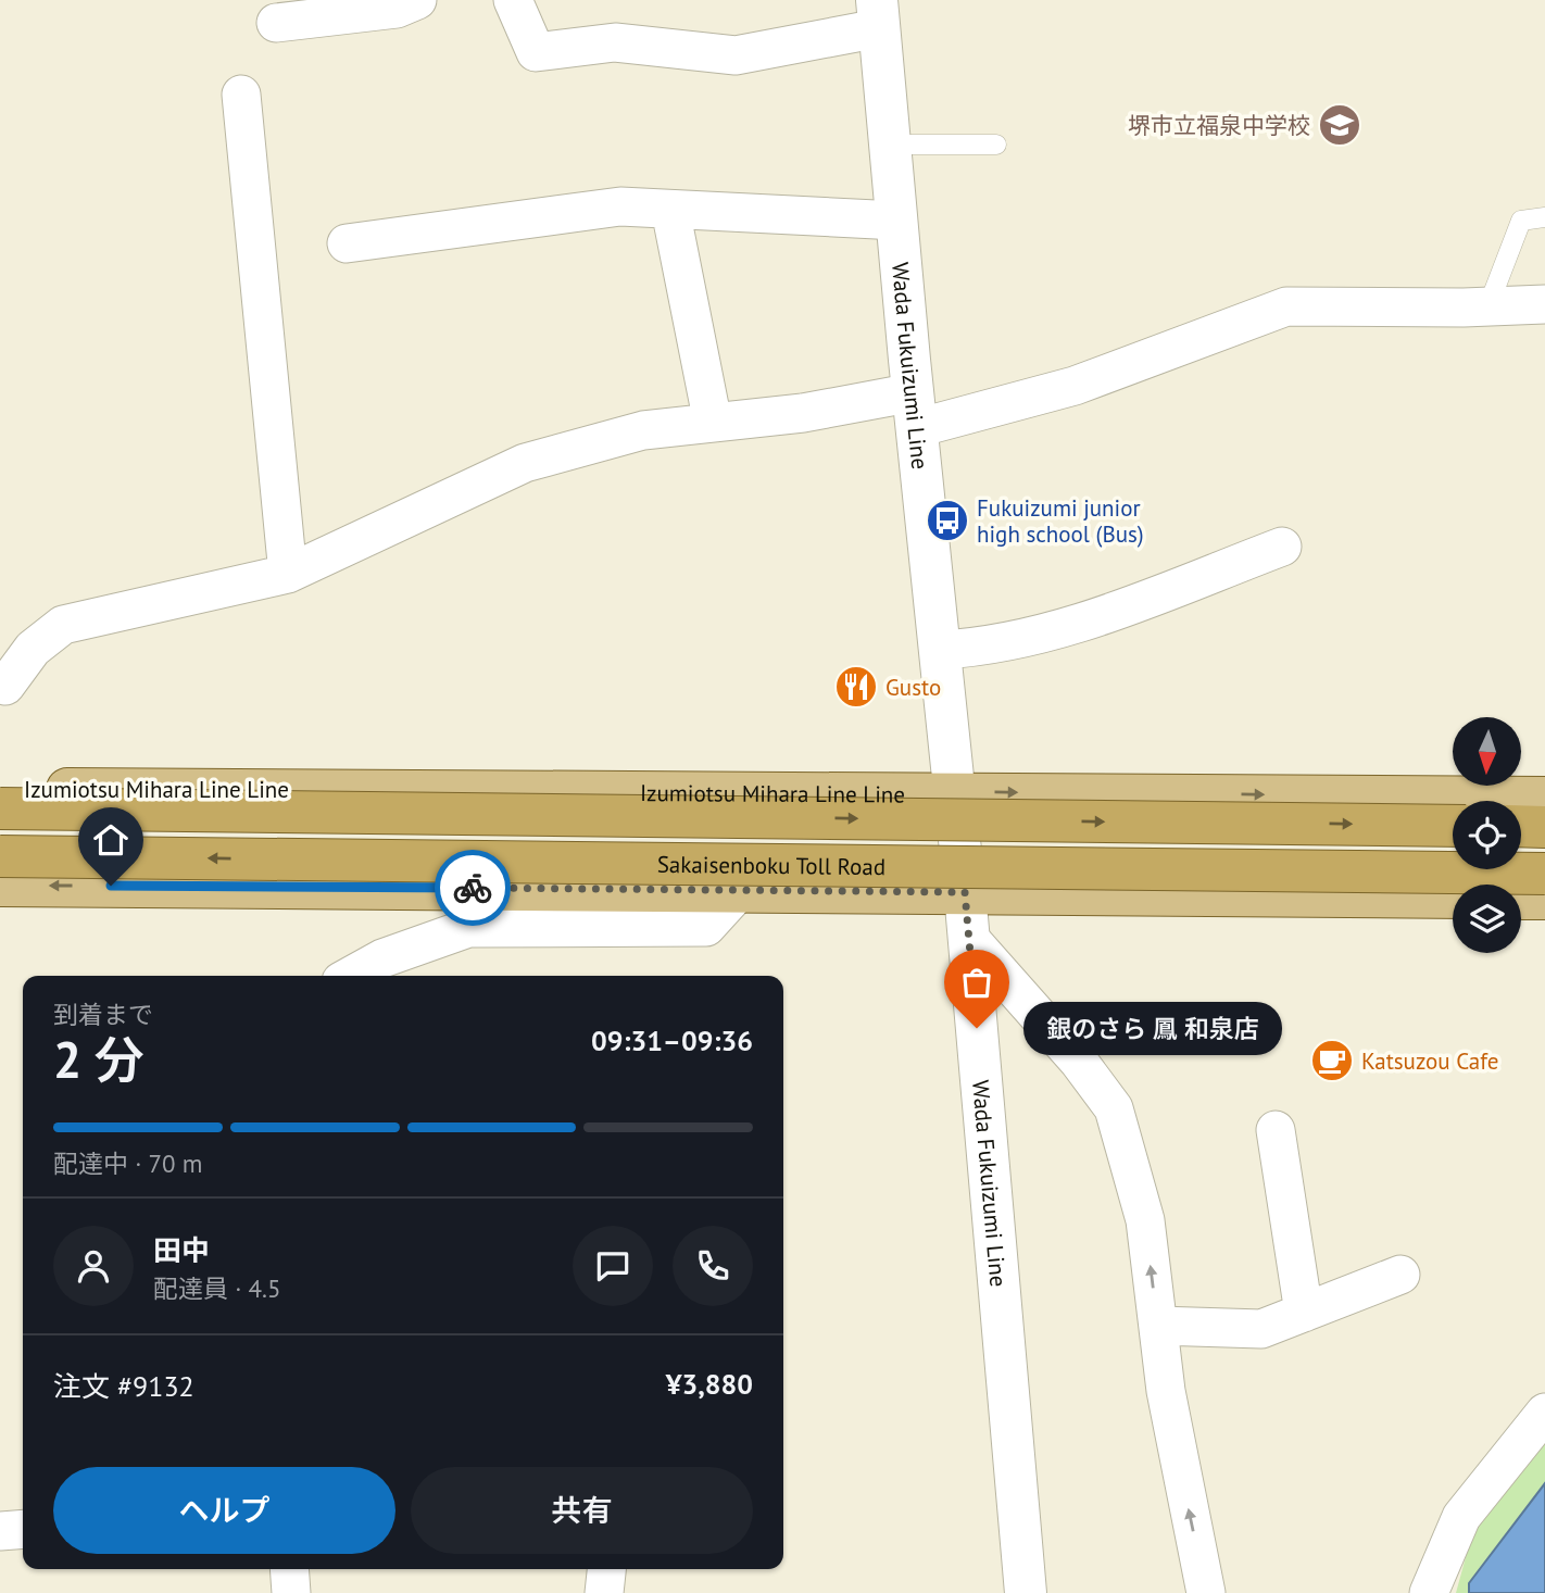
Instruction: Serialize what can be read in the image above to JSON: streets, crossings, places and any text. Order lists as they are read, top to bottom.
{
  "streets": {
    "highway": ["Sakaisenboku Toll Road"],
    "main road": ["Wada Fukuizumi Line", "Izumiotsu Mihara Line Line"]
  },
  "crossings": [
    ["Wada Fukuizumi Line", "Izumiotsu Mihara Line Line"]
  ],
  "places": {
    "school or university": ["堺市立福泉中学校"],
    "bus stop": ["Fukuizumi junior high school (Bus)"],
    "restaurant": ["Gusto"],
    "other": ["銀のさら 鳳 和泉店"],
    "cafe": ["Katsuzou Cafe"]
  },
  "north": "bottom",
  "page": {
    "heading": ["2 分", "到着まで", "09:31–09:36"],
    "panel": [
      "田中",
      "配達員 · 4.5",
      "注文 #9132",
      "¥3,880"
    ],
    "bubble": "銀のさら 鳳 和泉店",
    "bar": "配達中 · 70 m",
    "buttons": ["ヘルプ", "共有"]
  }
}
